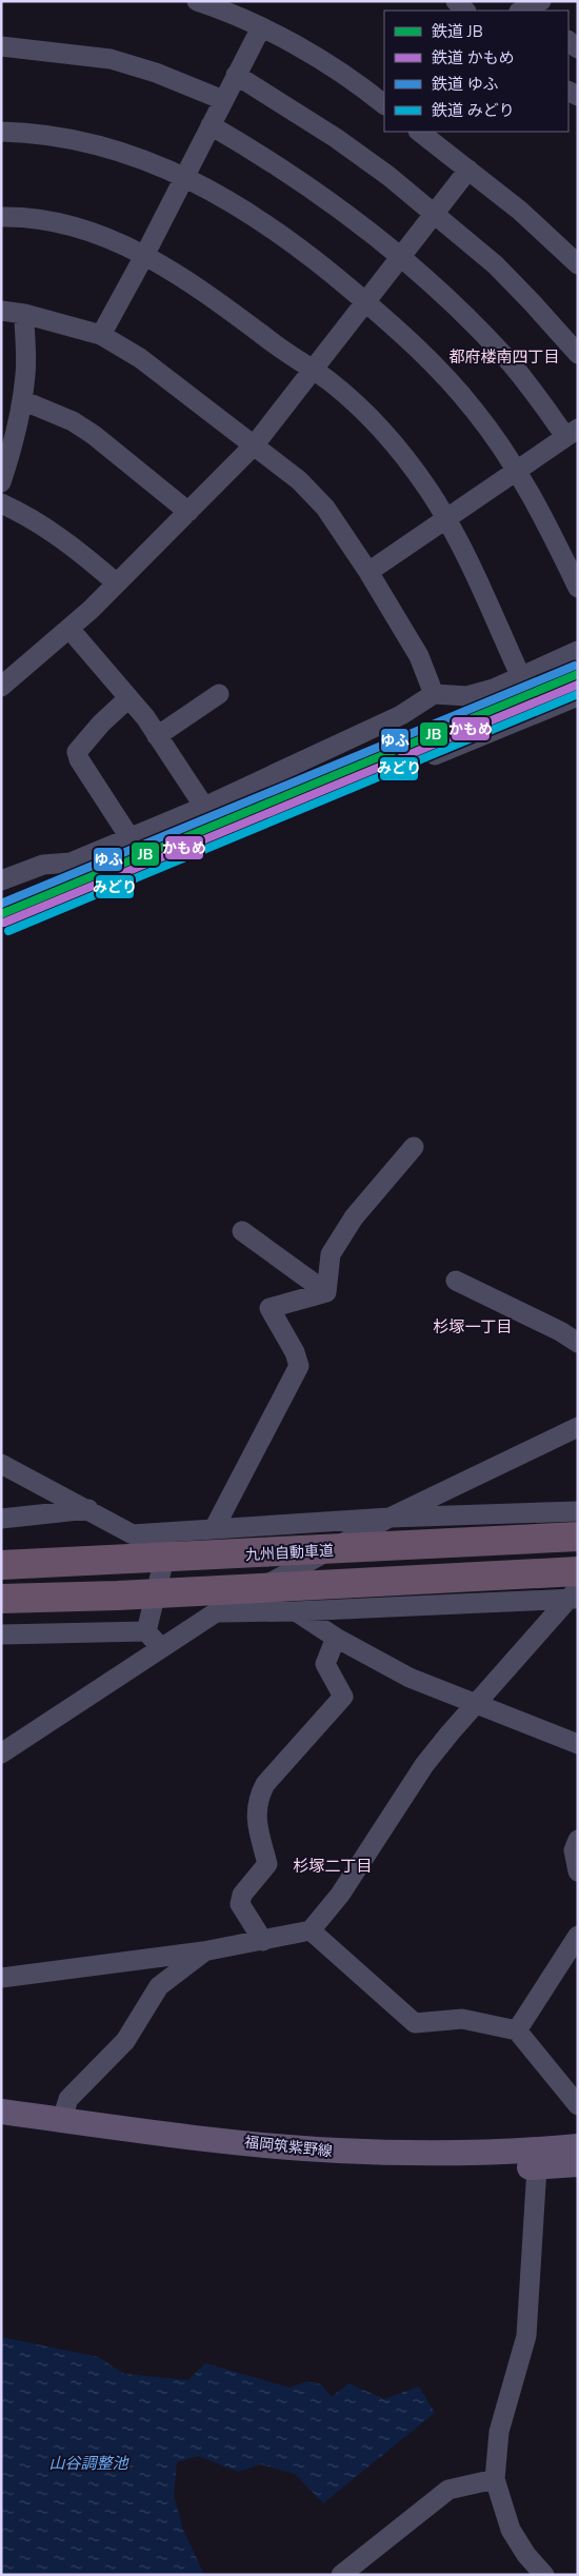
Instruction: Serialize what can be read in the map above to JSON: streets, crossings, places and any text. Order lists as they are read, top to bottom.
{
  "streets": {
    "highway": ["九州自動車道"],
    "main road": ["福岡筑紫野線"]
  },
  "districts": ["都府楼南四丁目", "杉塚一丁目", "杉塚二丁目"],
  "water": ["山谷調整池"],
  "lines": [
    "rail line ゆふ",
    "rail line JB",
    "rail line かもめ",
    "rail line みどり"
  ],
  "legend": [
    "鉄道 JB",
    "鉄道 かもめ",
    "鉄道 ゆふ",
    "鉄道 みどり"
  ]
}
